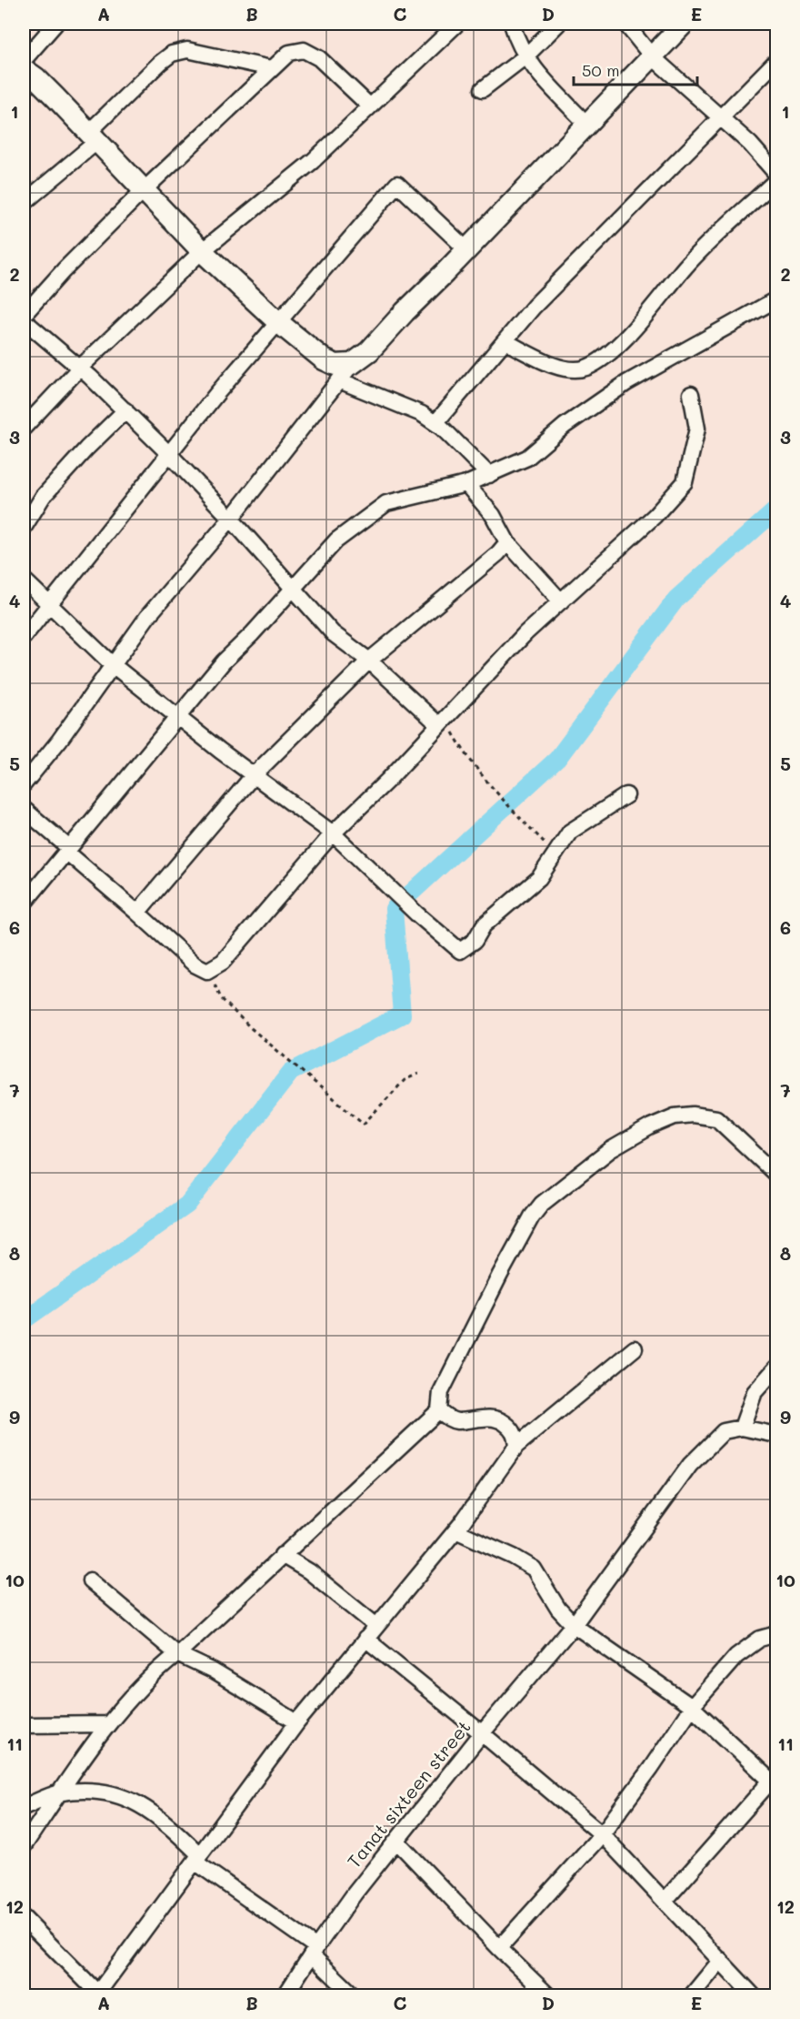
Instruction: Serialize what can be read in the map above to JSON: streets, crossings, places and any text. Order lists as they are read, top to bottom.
{
  "streets": {
    "street": ["Tanat sixteen street"]
  },
  "scale_bar": "50 m",
  "grid": {
    "columns": [
      "A",
      "B",
      "C",
      "D",
      "E"
    ],
    "rows": [
      "1",
      "2",
      "3",
      "4",
      "5",
      "6",
      "7",
      "8",
      "9",
      "10",
      "11",
      "12"
    ]
  }
}
